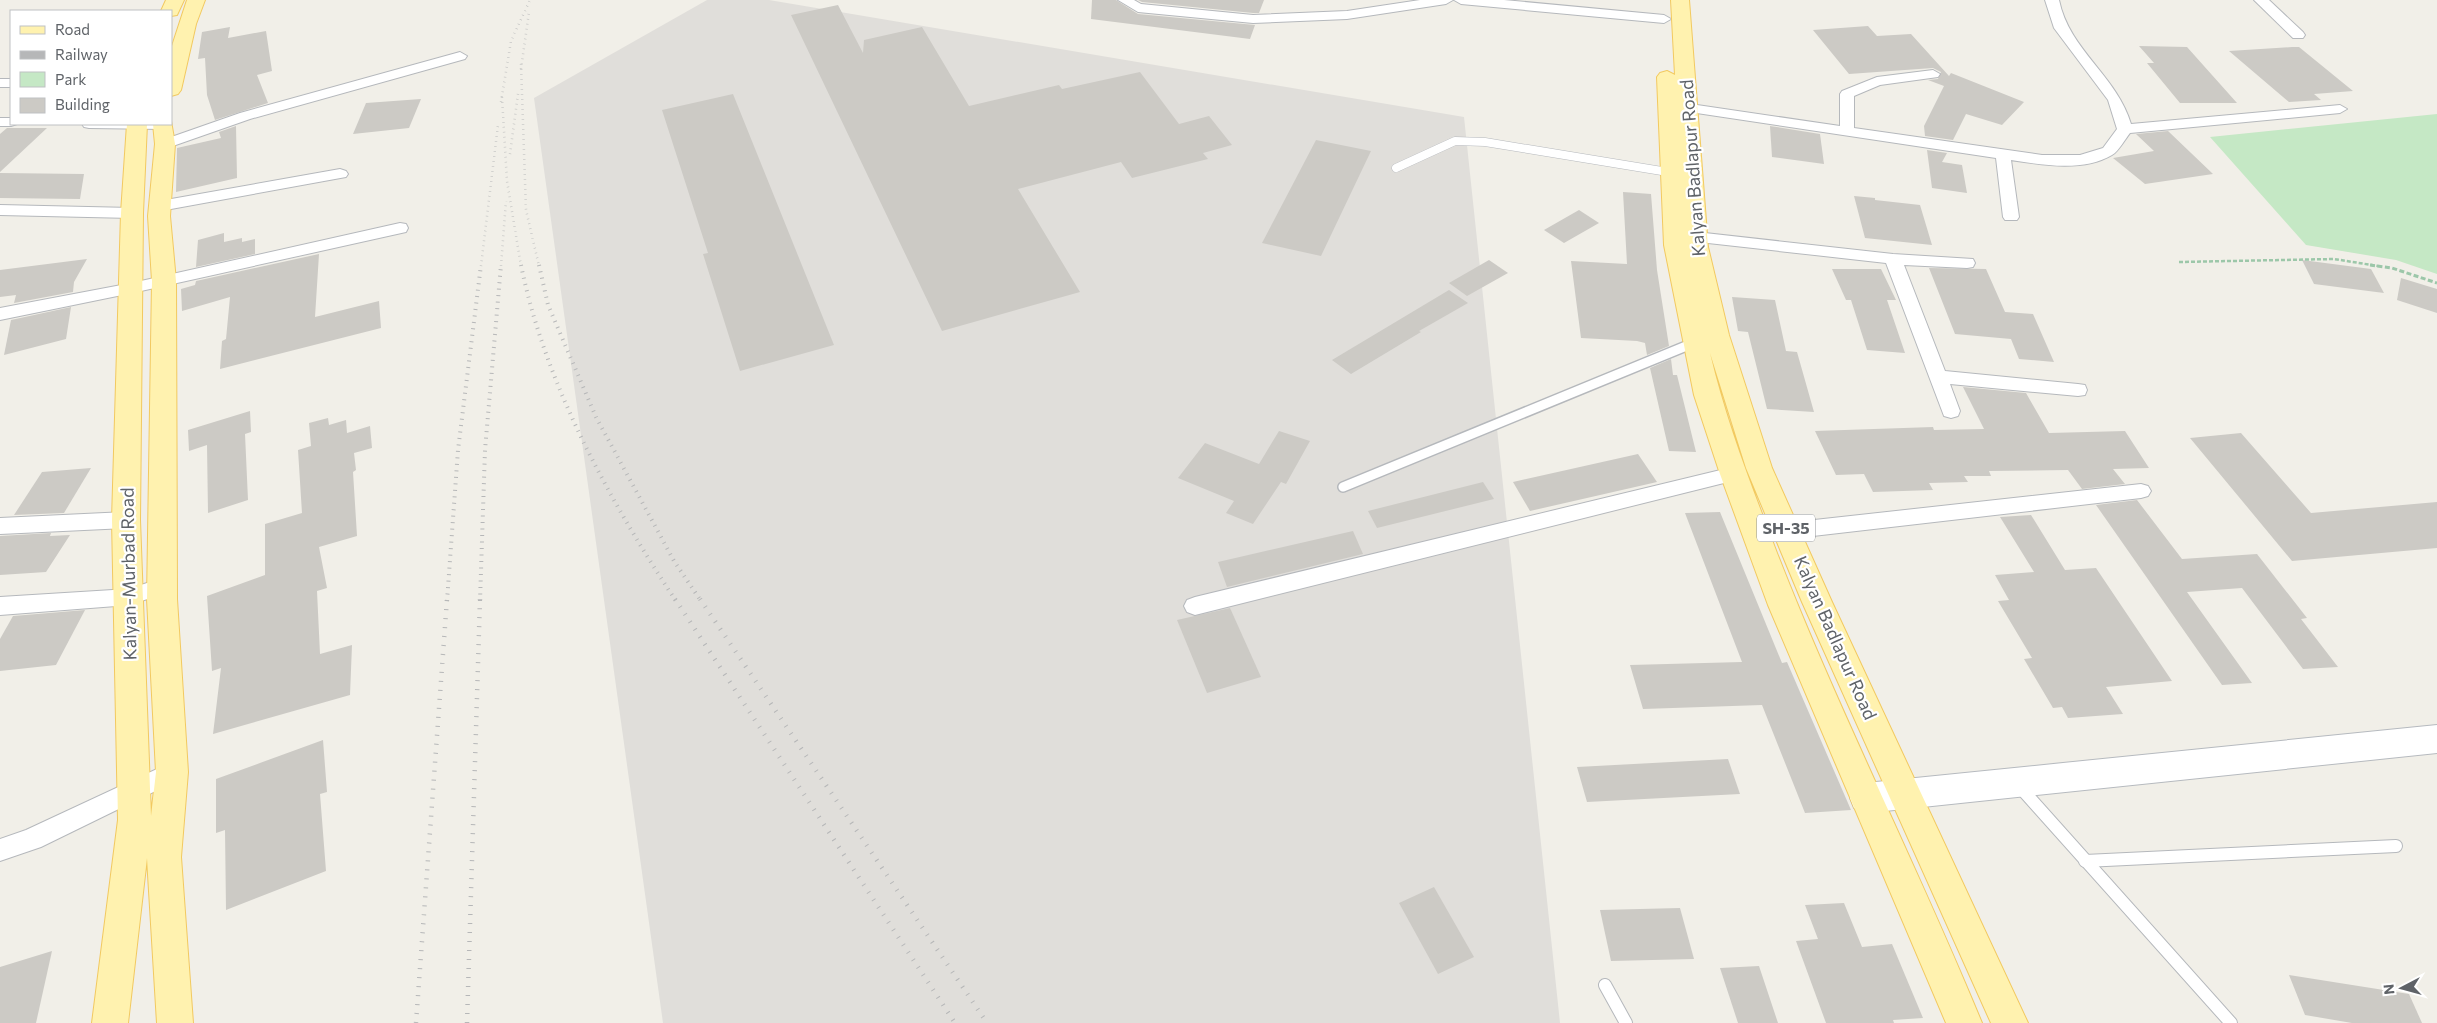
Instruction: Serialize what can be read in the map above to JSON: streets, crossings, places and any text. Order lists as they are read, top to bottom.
{
  "streets": {
    "main road": ["Kalyan Badlapur Road", "SH-35", "Kalyan-Murbad Road"]
  },
  "legend": [
    "Road",
    "Railway",
    "Park",
    "Building"
  ],
  "north": "left"
}
